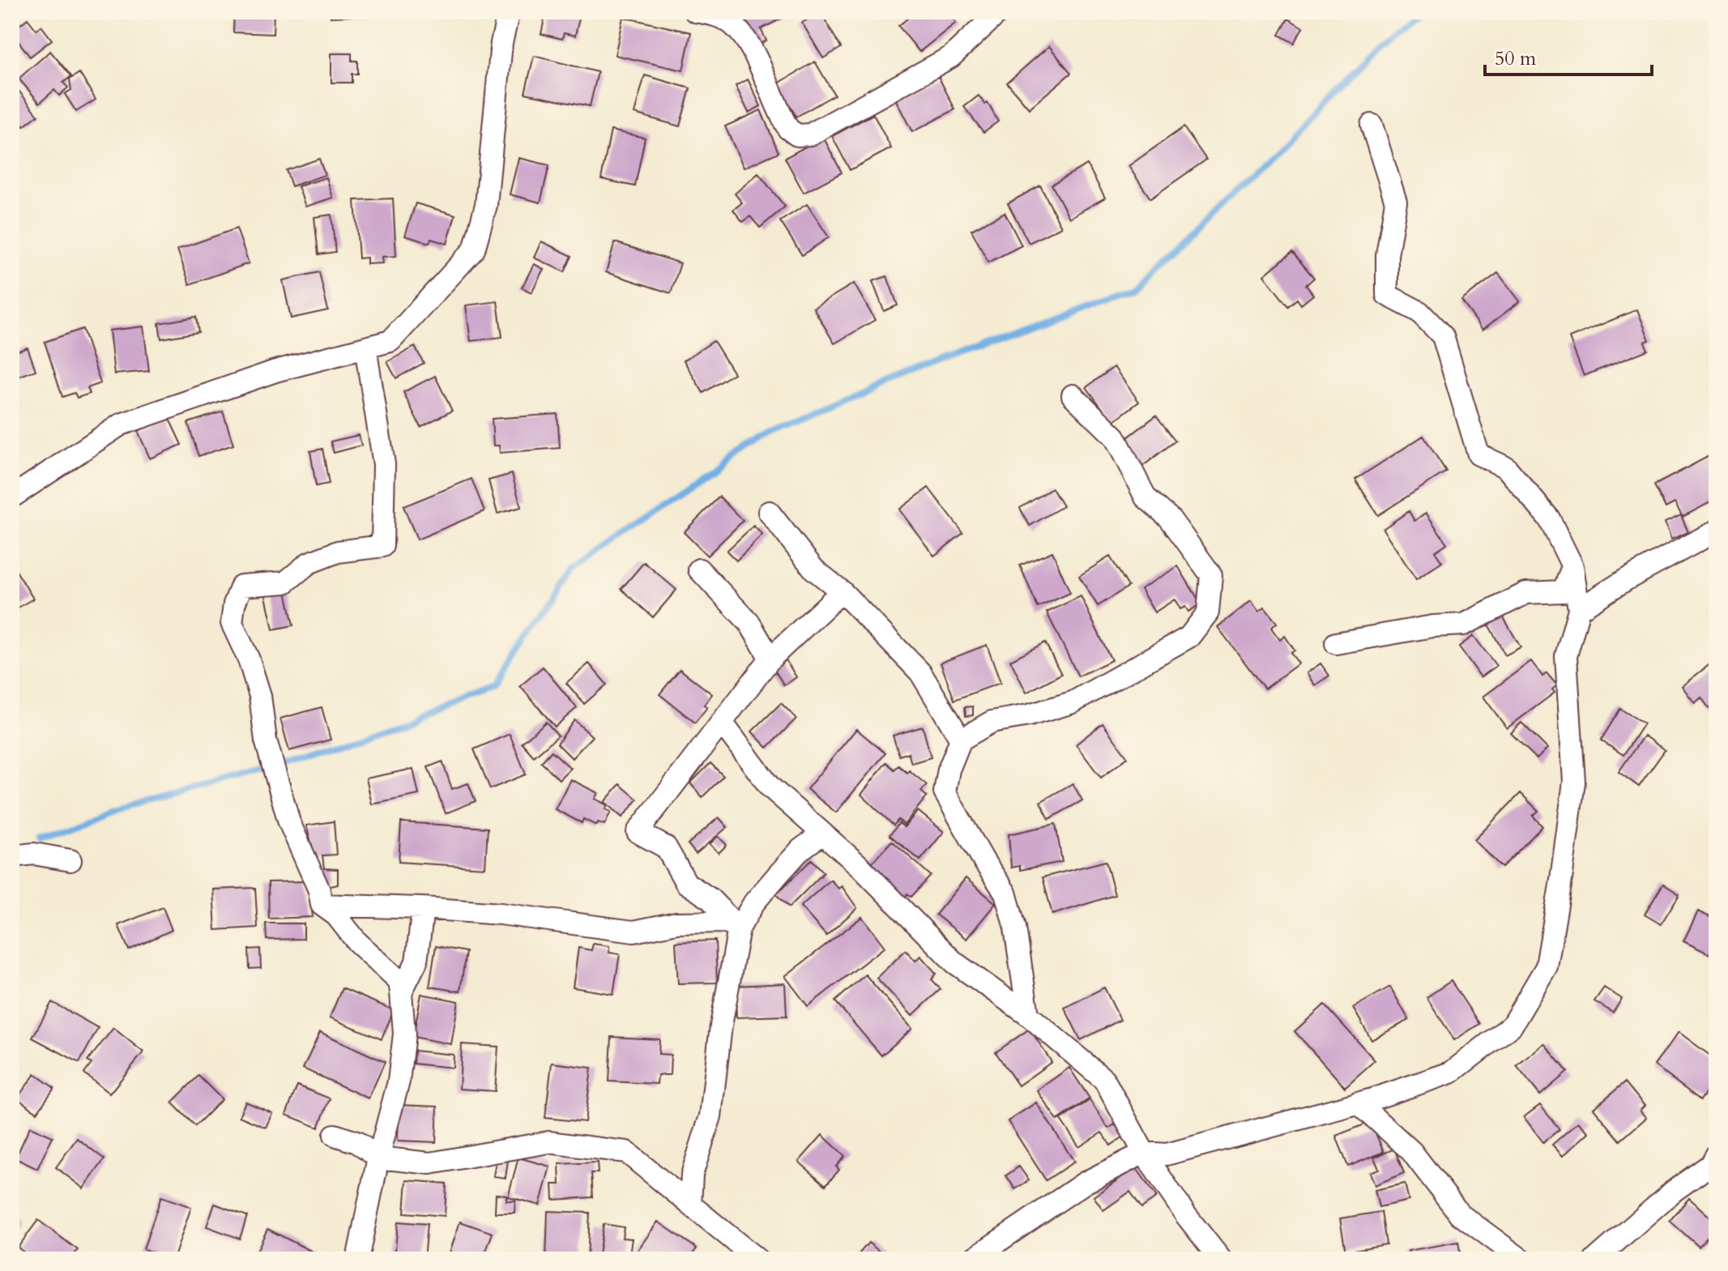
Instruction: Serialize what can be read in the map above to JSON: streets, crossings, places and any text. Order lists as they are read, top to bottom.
{
  "scale_bar": "50 m"
}
